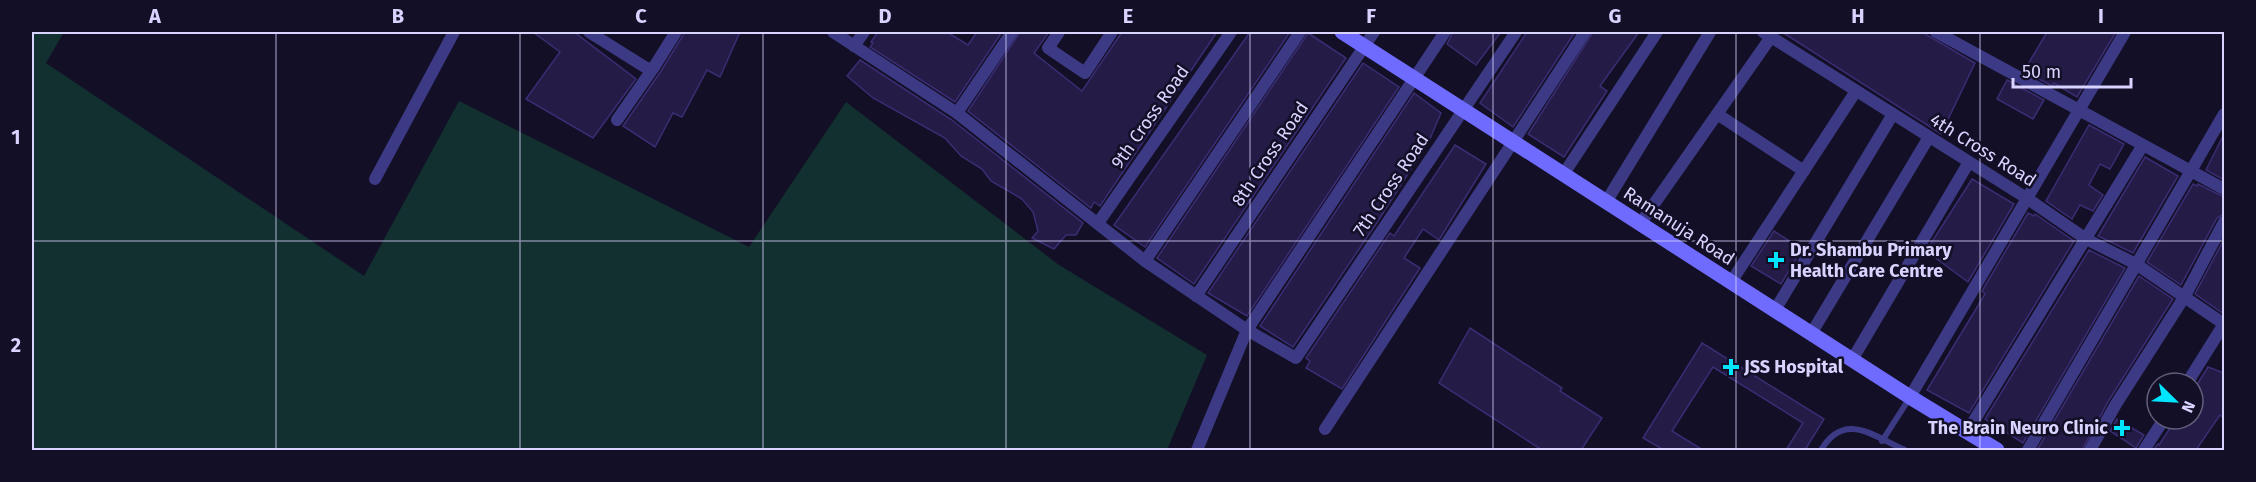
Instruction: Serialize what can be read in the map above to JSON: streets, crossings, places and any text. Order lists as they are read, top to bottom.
{
  "streets": {
    "street": [
      "9th Cross Road",
      "4th Cross Road",
      "8th Cross Road",
      "7th Cross Road",
      "Ramanuja Road"
    ]
  },
  "crossings": [
    ["8th Cross Road", "Ramanuja Road"],
    ["7th Cross Road", "Ramanuja Road"]
  ],
  "places": {
    "health": ["Dr. Shambu Primary Health Care Centre", "JSS Hospital", "The Brain Neuro Clinic"]
  },
  "scale_bar": "50 m",
  "north": "bottom right",
  "grid": {
    "columns": [
      "A",
      "B",
      "C",
      "D",
      "E",
      "F",
      "G",
      "H",
      "I"
    ],
    "rows": ["1", "2"]
  }
}
